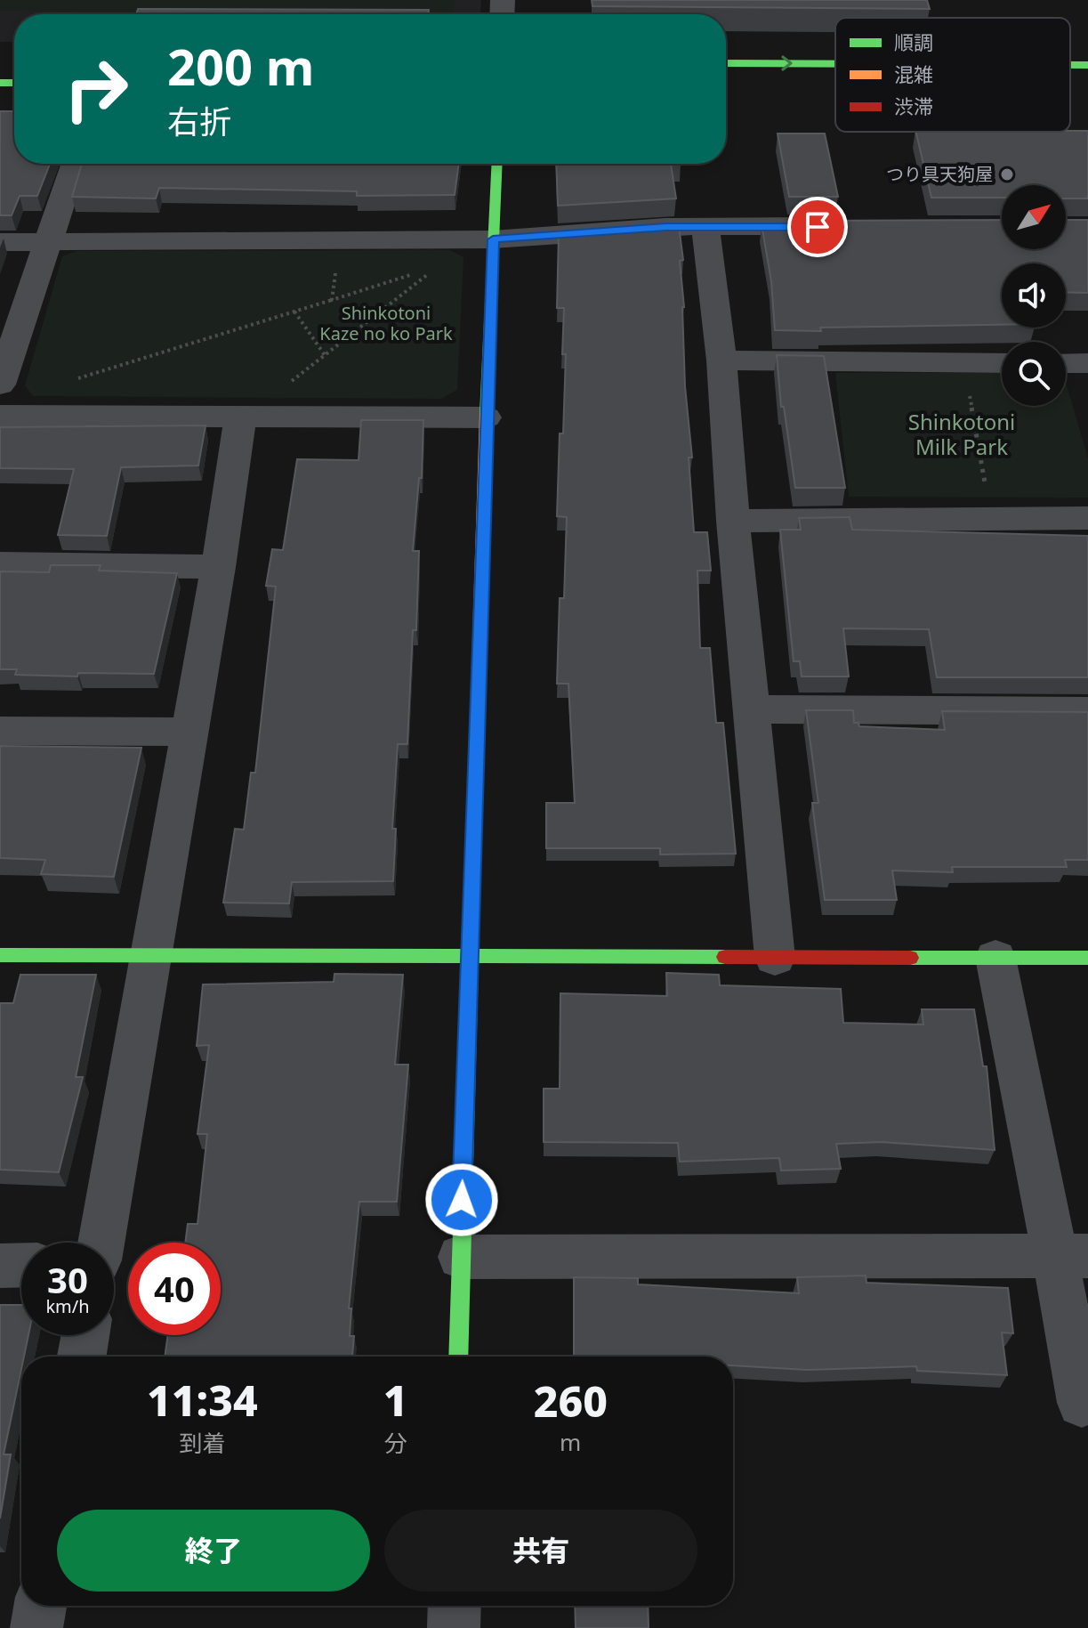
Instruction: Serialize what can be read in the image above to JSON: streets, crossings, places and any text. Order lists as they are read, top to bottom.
{
  "parks": ["Shinkotoni Kaze no ko Park", "Shinkotoni Milk Park"],
  "places": ["つり具天狗屋"],
  "legend": ["順調", "混雑", "渋滞"],
  "north": "top right",
  "page": {
    "turn": ["200 m", "右折"],
    "speed": "30 km/h",
    "limit": "40",
    "eta": [
      "11:34",
      "到着",
      "1",
      "分",
      "260",
      "m"
    ],
    "buttons": ["終了", "共有"]
  }
}
